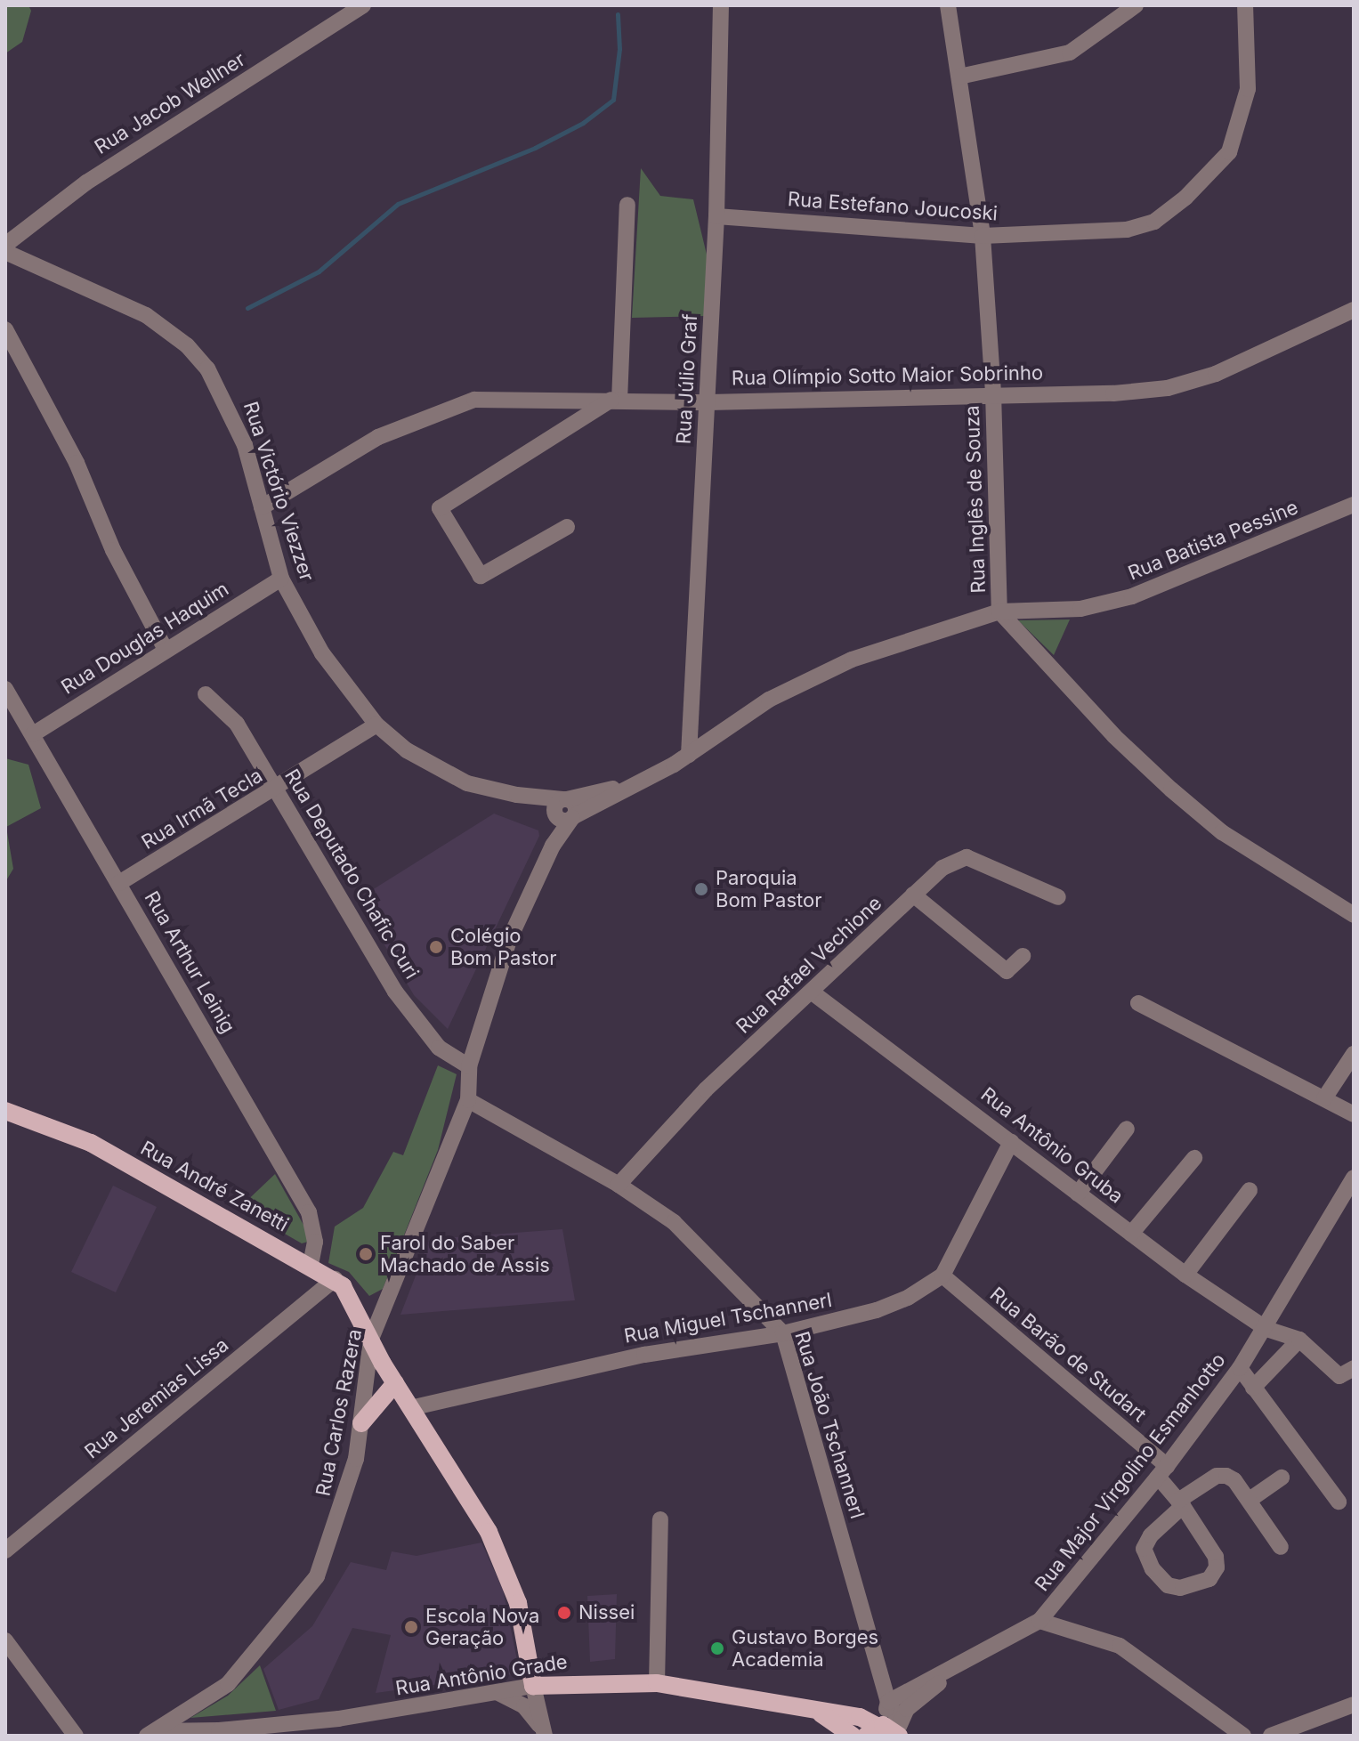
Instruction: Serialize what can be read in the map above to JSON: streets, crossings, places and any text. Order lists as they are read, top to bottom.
{
  "streets": {
    "main road": ["Rua André Zanetti", "Rua Antônio Grade"],
    "street": [
      "Rua Jacob Wellner",
      "Rua Estefano Joucoski",
      "Rua Olímpio Sotto Maior Sobrinho",
      "Rua Júlio Graf",
      "Rua Victório Viezzer",
      "Rua Inglês de Souza",
      "Rua Batista Pessine",
      "Rua Douglas Haquim",
      "Rua Irmã Tecla",
      "Rua Deputado Chafic Curi",
      "Rua Arthur Leinig",
      "Rua Rafael Vechione",
      "Rua Antônio Gruba",
      "Rua Miguel Tschannerl",
      "Rua Barão de Studart",
      "Rua Jeremias Lissa",
      "Rua Carlos Razera",
      "Rua João Tschannerl",
      "Rua Major Virgolino Esmanhotto"
    ]
  },
  "crossings": [
    ["Rua Estefano Joucoski", "Rua Júlio Graf"],
    ["Rua Estefano Joucoski", "Rua Inglês de Souza"],
    ["Rua Olímpio Sotto Maior Sobrinho", "Rua Júlio Graf"],
    ["Rua Olímpio Sotto Maior Sobrinho", "Rua Victório Viezzer"],
    ["Rua Olímpio Sotto Maior Sobrinho", "Rua Inglês de Souza"],
    ["Rua Victório Viezzer", "Rua Douglas Haquim"],
    ["Rua Victório Viezzer", "Rua Irmã Tecla"],
    ["Rua Victório Viezzer", "Rua Carlos Razera"],
    ["Rua Inglês de Souza", "Rua Batista Pessine"],
    ["Rua Douglas Haquim", "Rua Arthur Leinig"],
    ["Rua Irmã Tecla", "Rua Deputado Chafic Curi"],
    ["Rua Irmã Tecla", "Rua Arthur Leinig"],
    ["Rua Deputado Chafic Curi", "Rua Carlos Razera"],
    ["Rua Arthur Leinig", "Rua André Zanetti"],
    ["Rua Rafael Vechione", "Rua Antônio Gruba"],
    ["Rua Rafael Vechione", "Rua João Tschannerl"],
    ["Rua Antônio Gruba", "Rua Major Virgolino Esmanhotto"],
    ["Rua André Zanetti", "Rua Jeremias Lissa"],
    ["Rua André Zanetti", "Rua Carlos Razera"],
    ["Rua Miguel Tschannerl", "Rua Barão de Studart"],
    ["Rua Miguel Tschannerl", "Rua João Tschannerl"],
    ["Rua Barão de Studart", "Rua Major Virgolino Esmanhotto"],
    ["Rua Carlos Razera", "Rua João Tschannerl"],
    ["Rua Carlos Razera", "Rua Antônio Grade"],
    ["Rua João Tschannerl", "Rua Major Virgolino Esmanhotto"],
    ["Rua João Tschannerl", "Rua Antônio Grade"],
    ["Rua Major Virgolino Esmanhotto", "Rua Antônio Grade"]
  ],
  "places": [
    "Paroquia Bom Pastor",
    "Colégio Bom Pastor",
    "Farol do Saber Machado de Assis",
    "Nissei",
    "Escola Nova Geração",
    "Gustavo Borges Academia"
  ]
}
